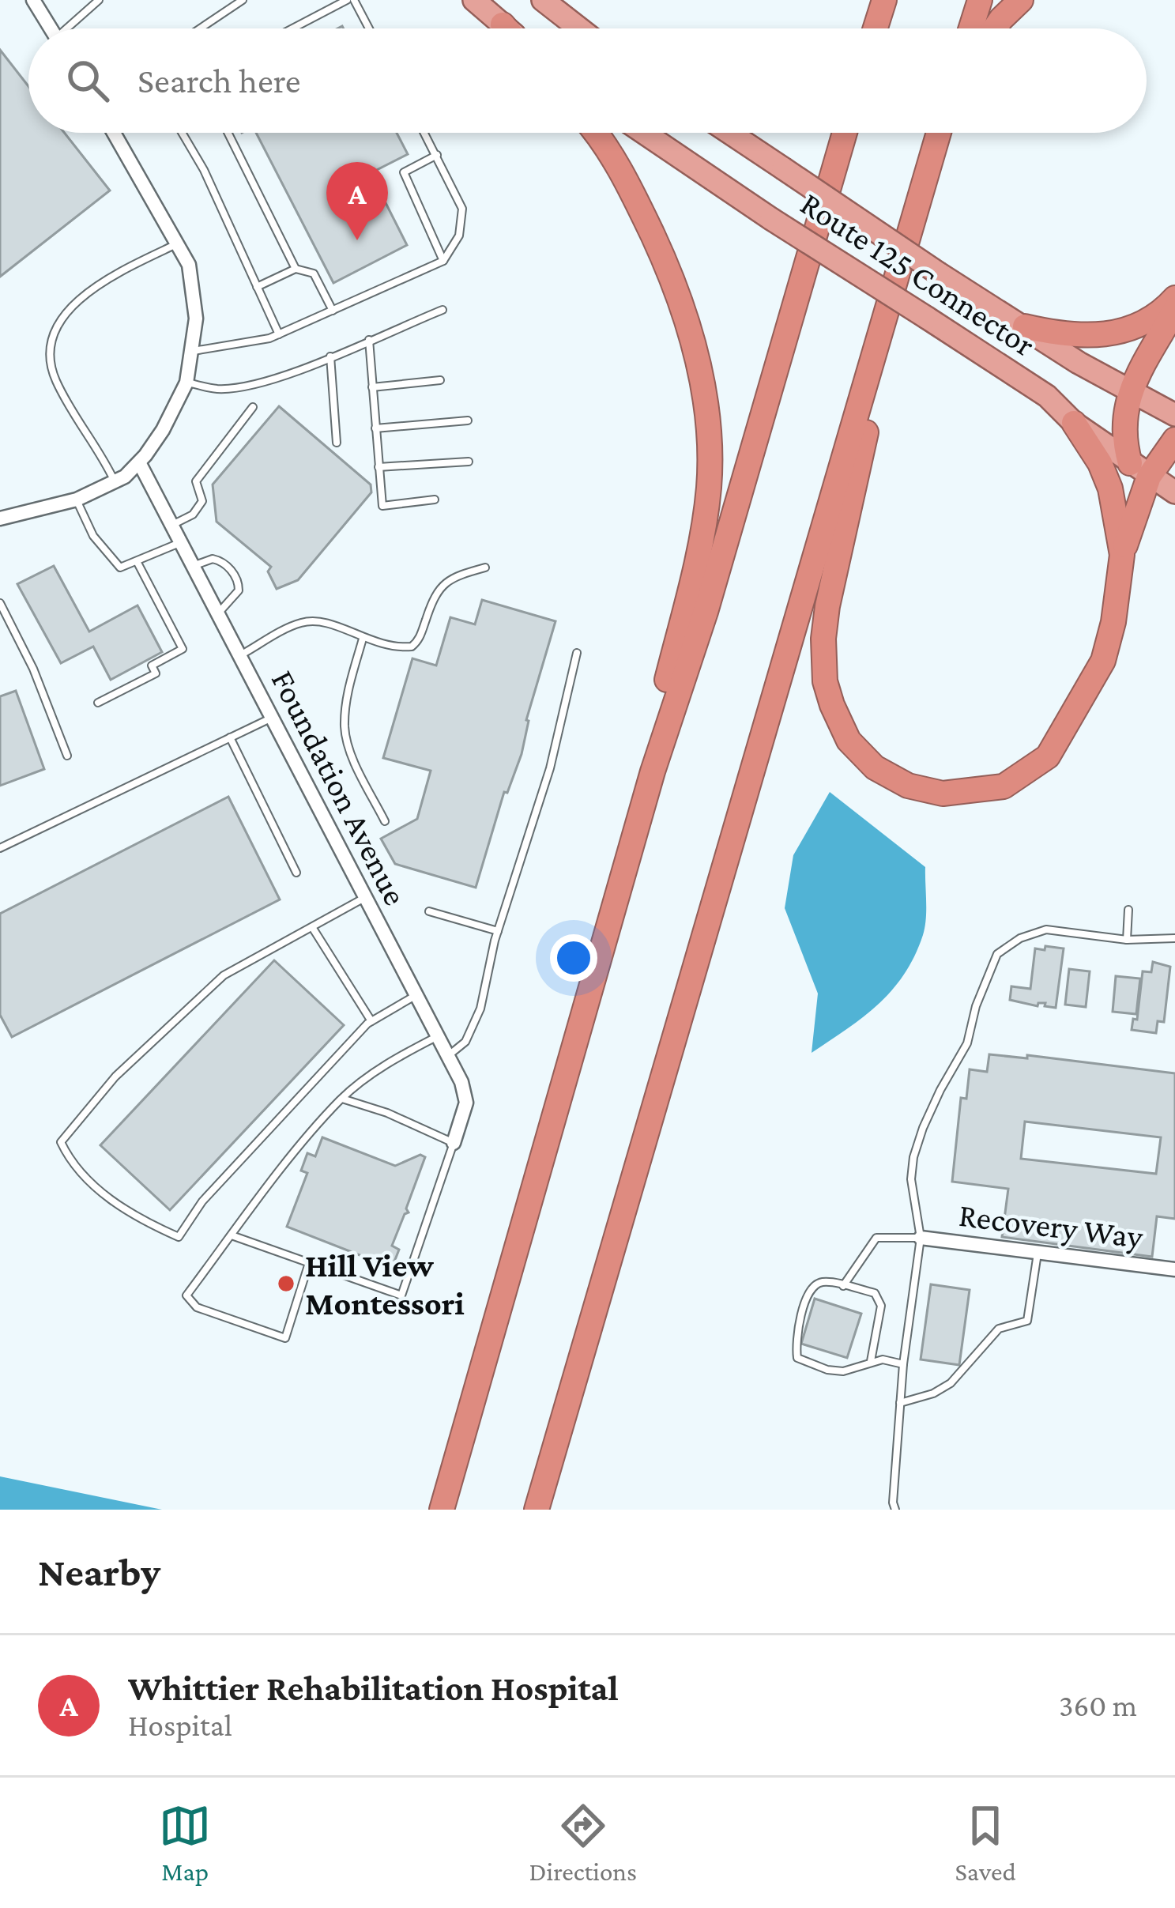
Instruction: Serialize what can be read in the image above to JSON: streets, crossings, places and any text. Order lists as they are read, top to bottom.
{
  "streets": {
    "highway": ["Route 125 Connector"],
    "street": ["Foundation Avenue", "Recovery Way"]
  },
  "places": ["Hill View Montessori"],
  "page": {
    "search": "Search here",
    "pins": "A",
    "heading": "Nearby",
    "list": [
      {
        "mark": "A",
        "name": "Whittier Rehabilitation Hospital",
        "note": "Hospital",
        "value": "360 m"
      }
    ],
    "nav": ["Map", "Directions", "Saved"]
  }
}
